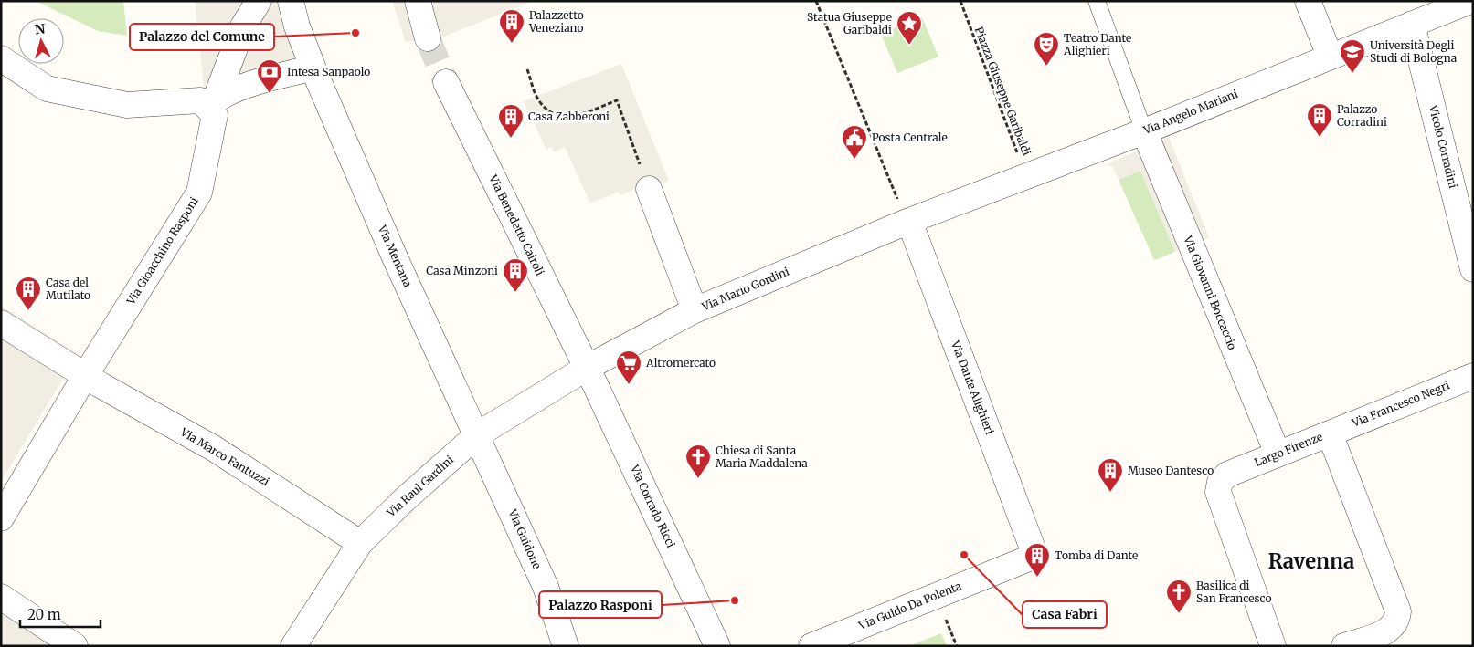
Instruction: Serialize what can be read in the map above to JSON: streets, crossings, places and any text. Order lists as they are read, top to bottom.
{
  "streets": {
    "street": [
      "Via Angelo Mariani",
      "Vicolo Corradini",
      "Via Benedetto Cairoli",
      "Via Gioacchino Rasponi",
      "Via Mentana",
      "Via Mario Gordini",
      "Via Giovanni Boccaccio",
      "Via Dante Alighieri",
      "Via Francesco Negri",
      "Largo Firenze",
      "Via Marco Fantuzzi",
      "Via Raul Gardini",
      "Via Corrado Ricci",
      "Via Guidone",
      "Via Guido Da Polenta"
    ],
    "path": ["Piazza Giuseppe Garibaldi"]
  },
  "crossings": [
    ["Via Angelo Mariani", "Vicolo Corradini"],
    ["Via Angelo Mariani", "Via Mario Gordini"],
    ["Via Angelo Mariani", "Via Giovanni Boccaccio"],
    ["Via Angelo Mariani", "Via Dante Alighieri"],
    ["Via Benedetto Cairoli", "Via Mario Gordini"],
    ["Via Benedetto Cairoli", "Via Raul Gardini"],
    ["Via Benedetto Cairoli", "Via Corrado Ricci"],
    ["Via Gioacchino Rasponi", "Via Marco Fantuzzi"],
    ["Via Mentana", "Via Raul Gardini"],
    ["Via Mentana", "Via Guidone"],
    ["Via Mario Gordini", "Via Dante Alighieri"],
    ["Via Mario Gordini", "Via Raul Gardini"],
    ["Via Mario Gordini", "Via Corrado Ricci"],
    ["Via Giovanni Boccaccio", "Largo Firenze"],
    ["Via Dante Alighieri", "Via Guido Da Polenta"],
    ["Via Francesco Negri", "Largo Firenze"],
    ["Via Marco Fantuzzi", "Via Raul Gardini"],
    ["Via Raul Gardini", "Via Corrado Ricci"],
    ["Via Raul Gardini", "Via Guidone"]
  ],
  "districts": ["Ravenna"],
  "places": {
    "other": ["Palazzo del Comune", "Casa Fabri", "Palazzo Rasponi"],
    "building": [
      "Palazzetto Veneziano",
      "Palazzo Corradini",
      "Casa Zabberoni",
      "Casa Minzoni",
      "Casa del Mutilato",
      "Museo Dantesco",
      "Tomba di Dante"
    ],
    "place": ["Statua Giuseppe Garibaldi"],
    "theatre": ["Teatro Dante Alighieri"],
    "school or university": ["Università Degli Studi di Bologna"],
    "bank": ["Intesa Sanpaolo"],
    "public building": ["Posta Centrale"],
    "supermarket": ["Altromercato"],
    "church": ["Chiesa di Santa Maria Maddalena", "Basilica di San Francesco"]
  },
  "scale_bar": "20 m",
  "north": "top"
}
